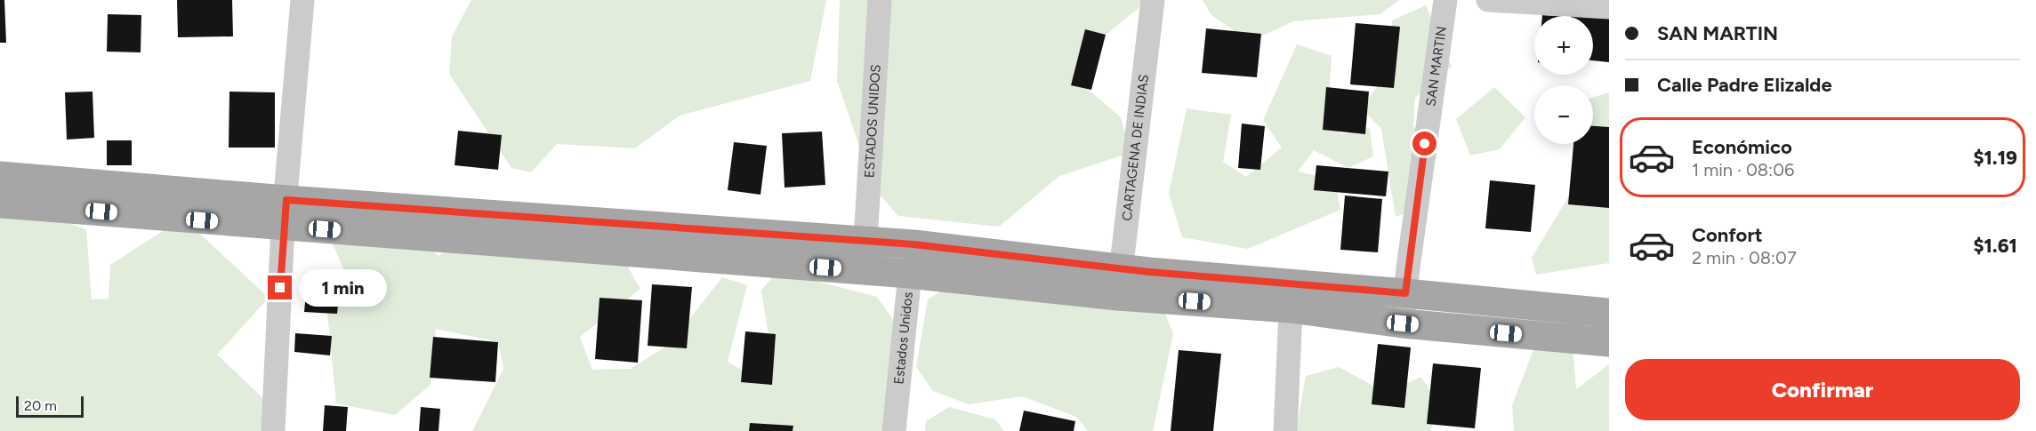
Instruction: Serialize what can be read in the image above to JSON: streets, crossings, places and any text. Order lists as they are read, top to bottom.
{
  "streets": {
    "street": [
      "SAN MARTIN",
      "ESTADOS UNIDOS",
      "CARTAGENA DE INDIAS",
      "Estados Unidos"
    ]
  },
  "scale_bar": "20 m",
  "page": {
    "banner": ["SAN MARTIN", "Calle Padre Elizalde"],
    "map_buttons": ["+", "−"],
    "list": [
      {
        "name": "Económico",
        "note": "1 min · 08:06",
        "value": "$1.19"
      },
      {
        "name": "Confort",
        "note": "2 min · 08:07",
        "value": "$1.61"
      }
    ],
    "bubble": "1 min",
    "buttons": "Confirmar",
    "scale": "20 m"
  }
}
